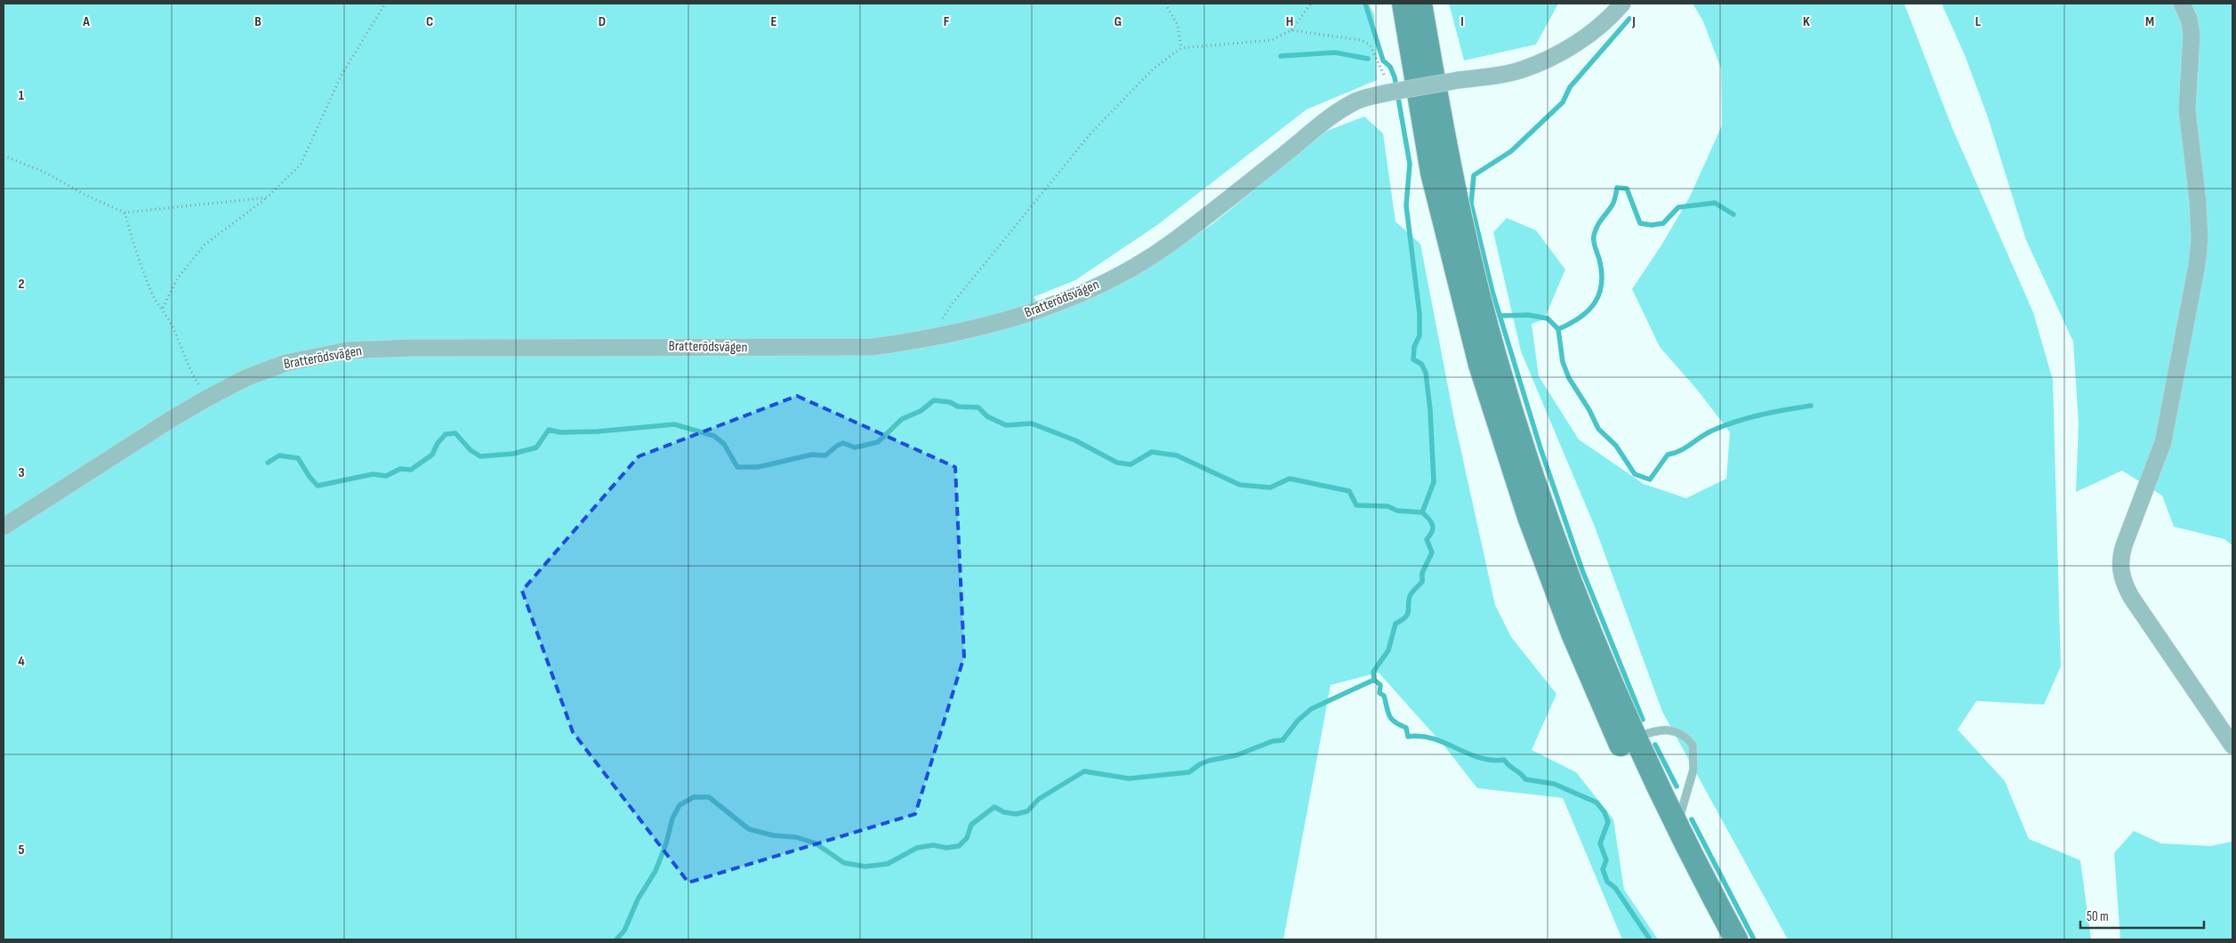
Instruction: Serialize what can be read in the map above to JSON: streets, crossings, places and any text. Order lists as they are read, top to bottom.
{
  "streets": {
    "street": ["Bratterödsvägen"]
  },
  "scale_bar": "50 m",
  "grid": {
    "columns": [
      "A",
      "B",
      "C",
      "D",
      "E",
      "F",
      "G",
      "H",
      "I",
      "J",
      "K",
      "L",
      "M"
    ],
    "rows": [
      "1",
      "2",
      "3",
      "4",
      "5"
    ]
  }
}
